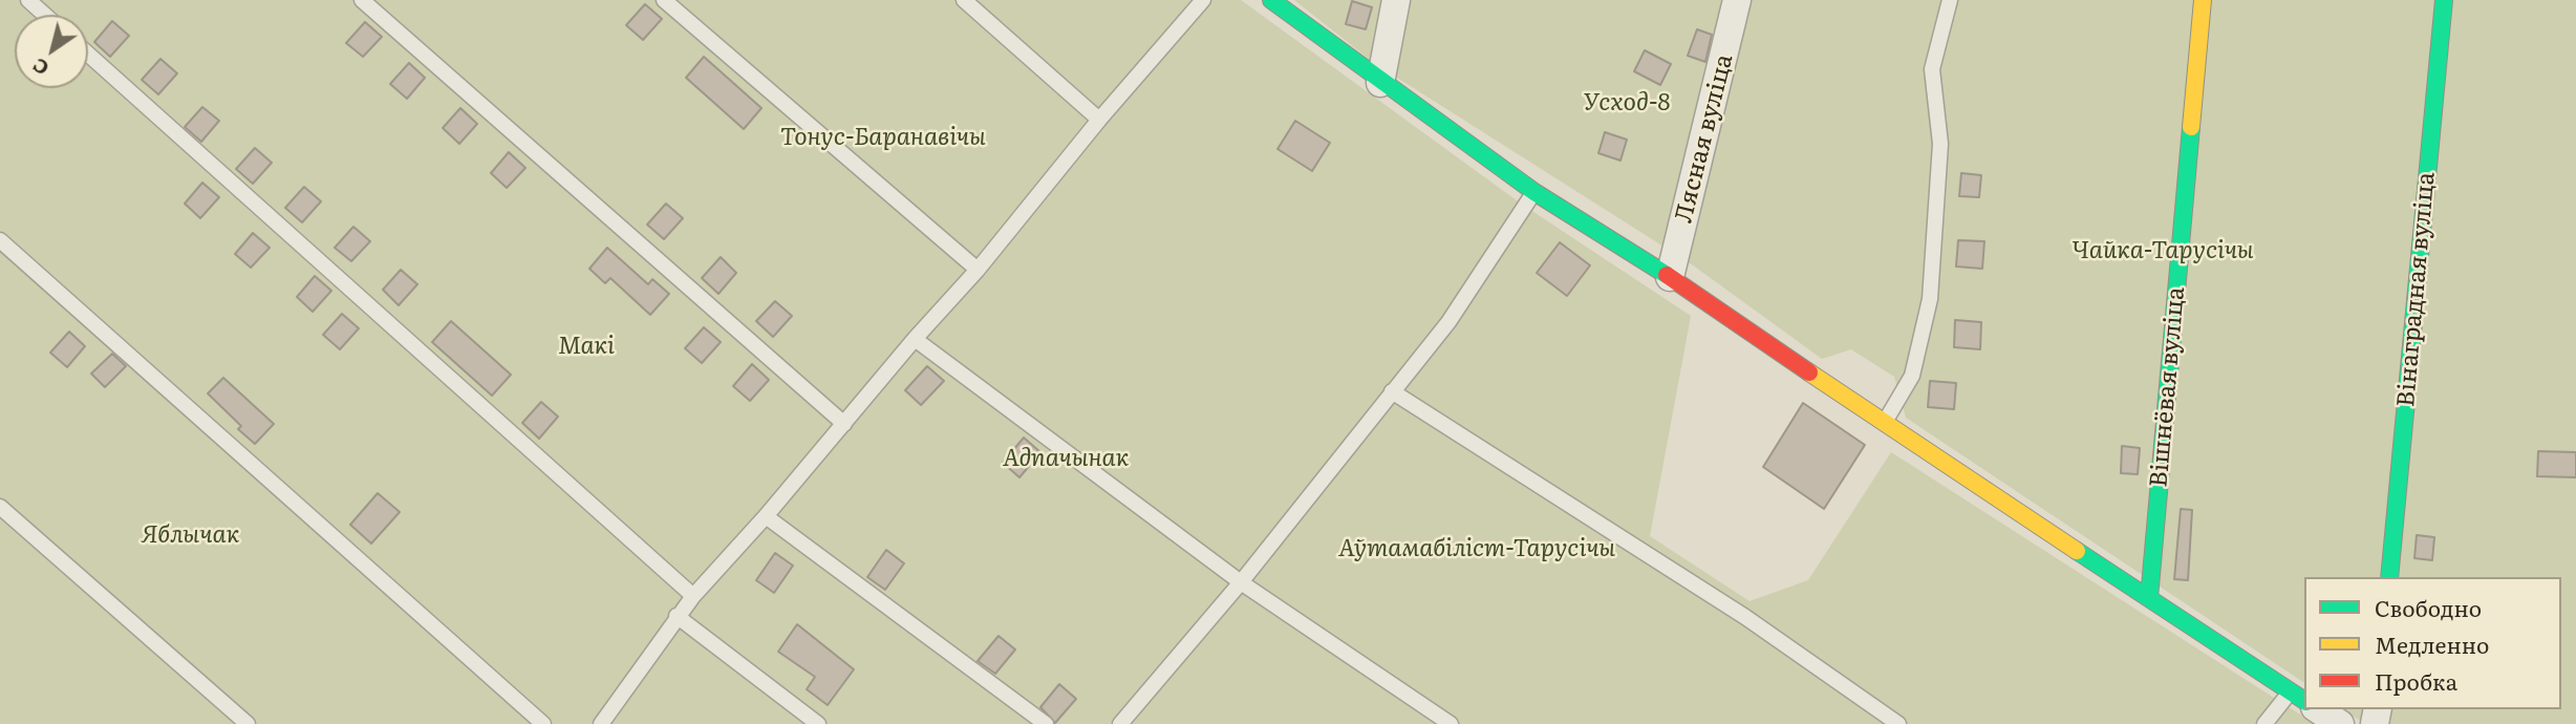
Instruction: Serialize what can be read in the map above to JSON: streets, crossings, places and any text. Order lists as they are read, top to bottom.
{
  "streets": {
    "street": ["Лясная вуліца", "Вінаградная вуліца", "Вішнёвая вуліца"]
  },
  "parks": [
    "Усход-8",
    "Тонус-Баранавічы",
    "Чайка-Тарусічы",
    "Макі",
    "Адпачынак",
    "Яблычак",
    "Аўтамабіліст-Тарусічы"
  ],
  "legend": ["Свободно", "Медленно", "Пробка"],
  "north": "bottom left"
}
